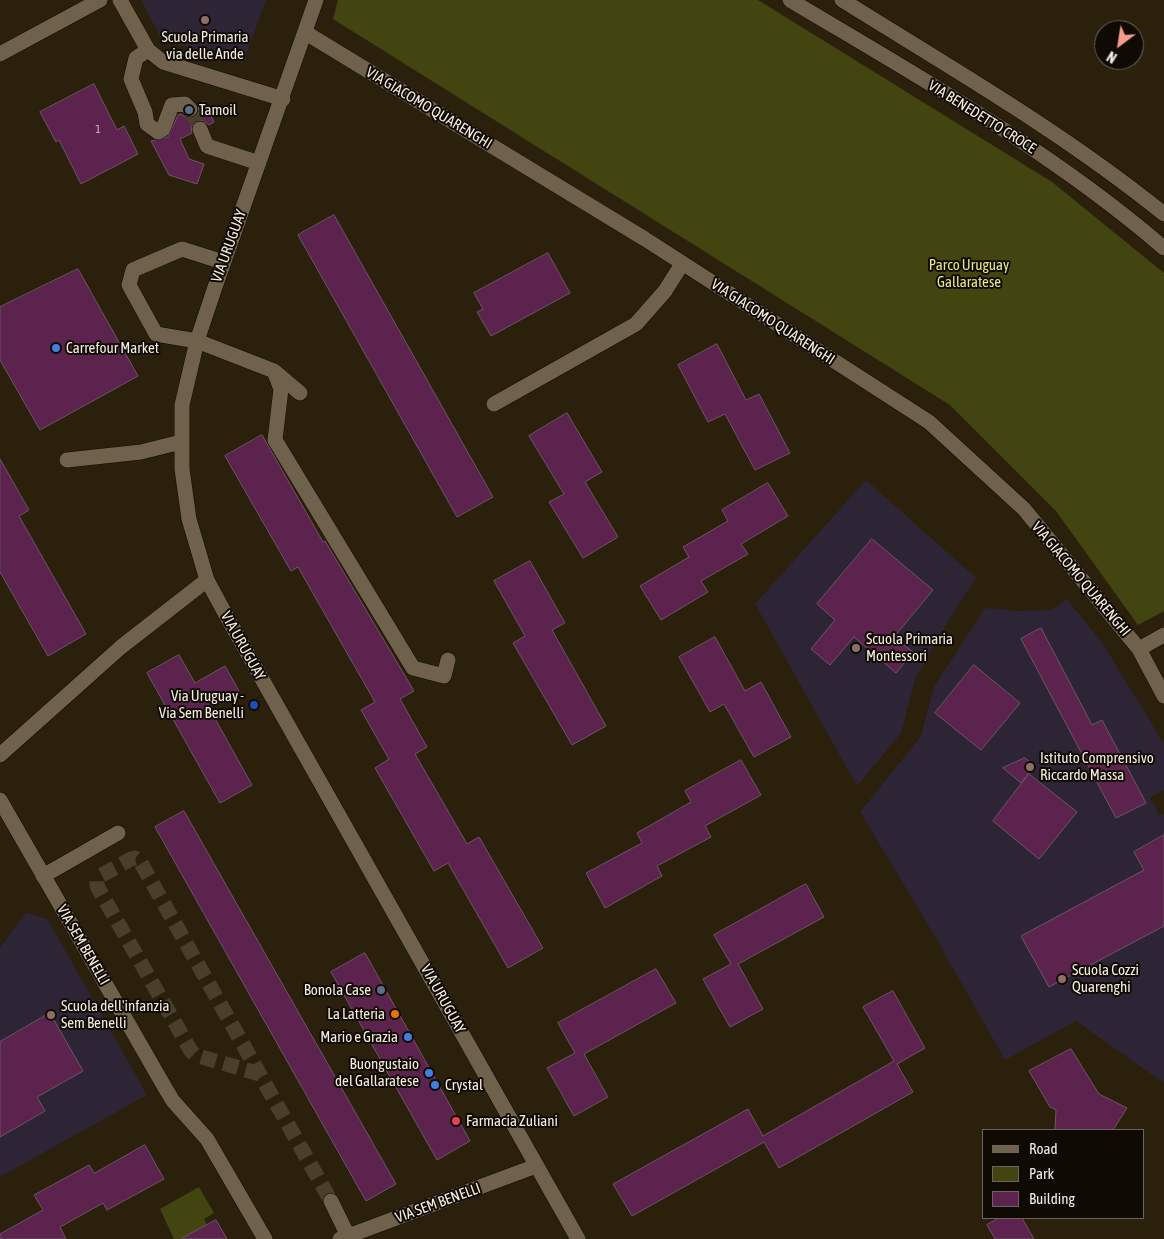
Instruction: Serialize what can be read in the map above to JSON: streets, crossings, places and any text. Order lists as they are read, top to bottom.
{
  "streets": {
    "street": [
      "VIA GIACOMO QUARENGHI",
      "VIA BENEDETTO CROCE",
      "VIA URUGUAY",
      "VIA SEM BENELLI"
    ]
  },
  "crossings": [
    ["VIA GIACOMO QUARENGHI", "VIA URUGUAY"],
    ["VIA URUGUAY", "VIA SEM BENELLI"]
  ],
  "parks": ["Parco Uruguay Gallaratese"],
  "places": [
    "Scuola Primaria via delle Ande",
    "Tamoil",
    "Carrefour Market",
    "Scuola Primaria Montessori",
    "Via Uruguay - Via Sem Benelli",
    "Istituto Comprensivo Riccardo Massa",
    "Scuola Cozzi Quarenghi",
    "Bonola Case",
    "La Latteria",
    "Scuola dell'infanzia Sem Benelli",
    "Mario e Grazia",
    "Buongustaio del Gallaratese",
    "Crystal",
    "Farmacia Zuliani"
  ],
  "house_numbers": ["1"],
  "legend": ["Road", "Park", "Building"],
  "north": "bottom left"
}
